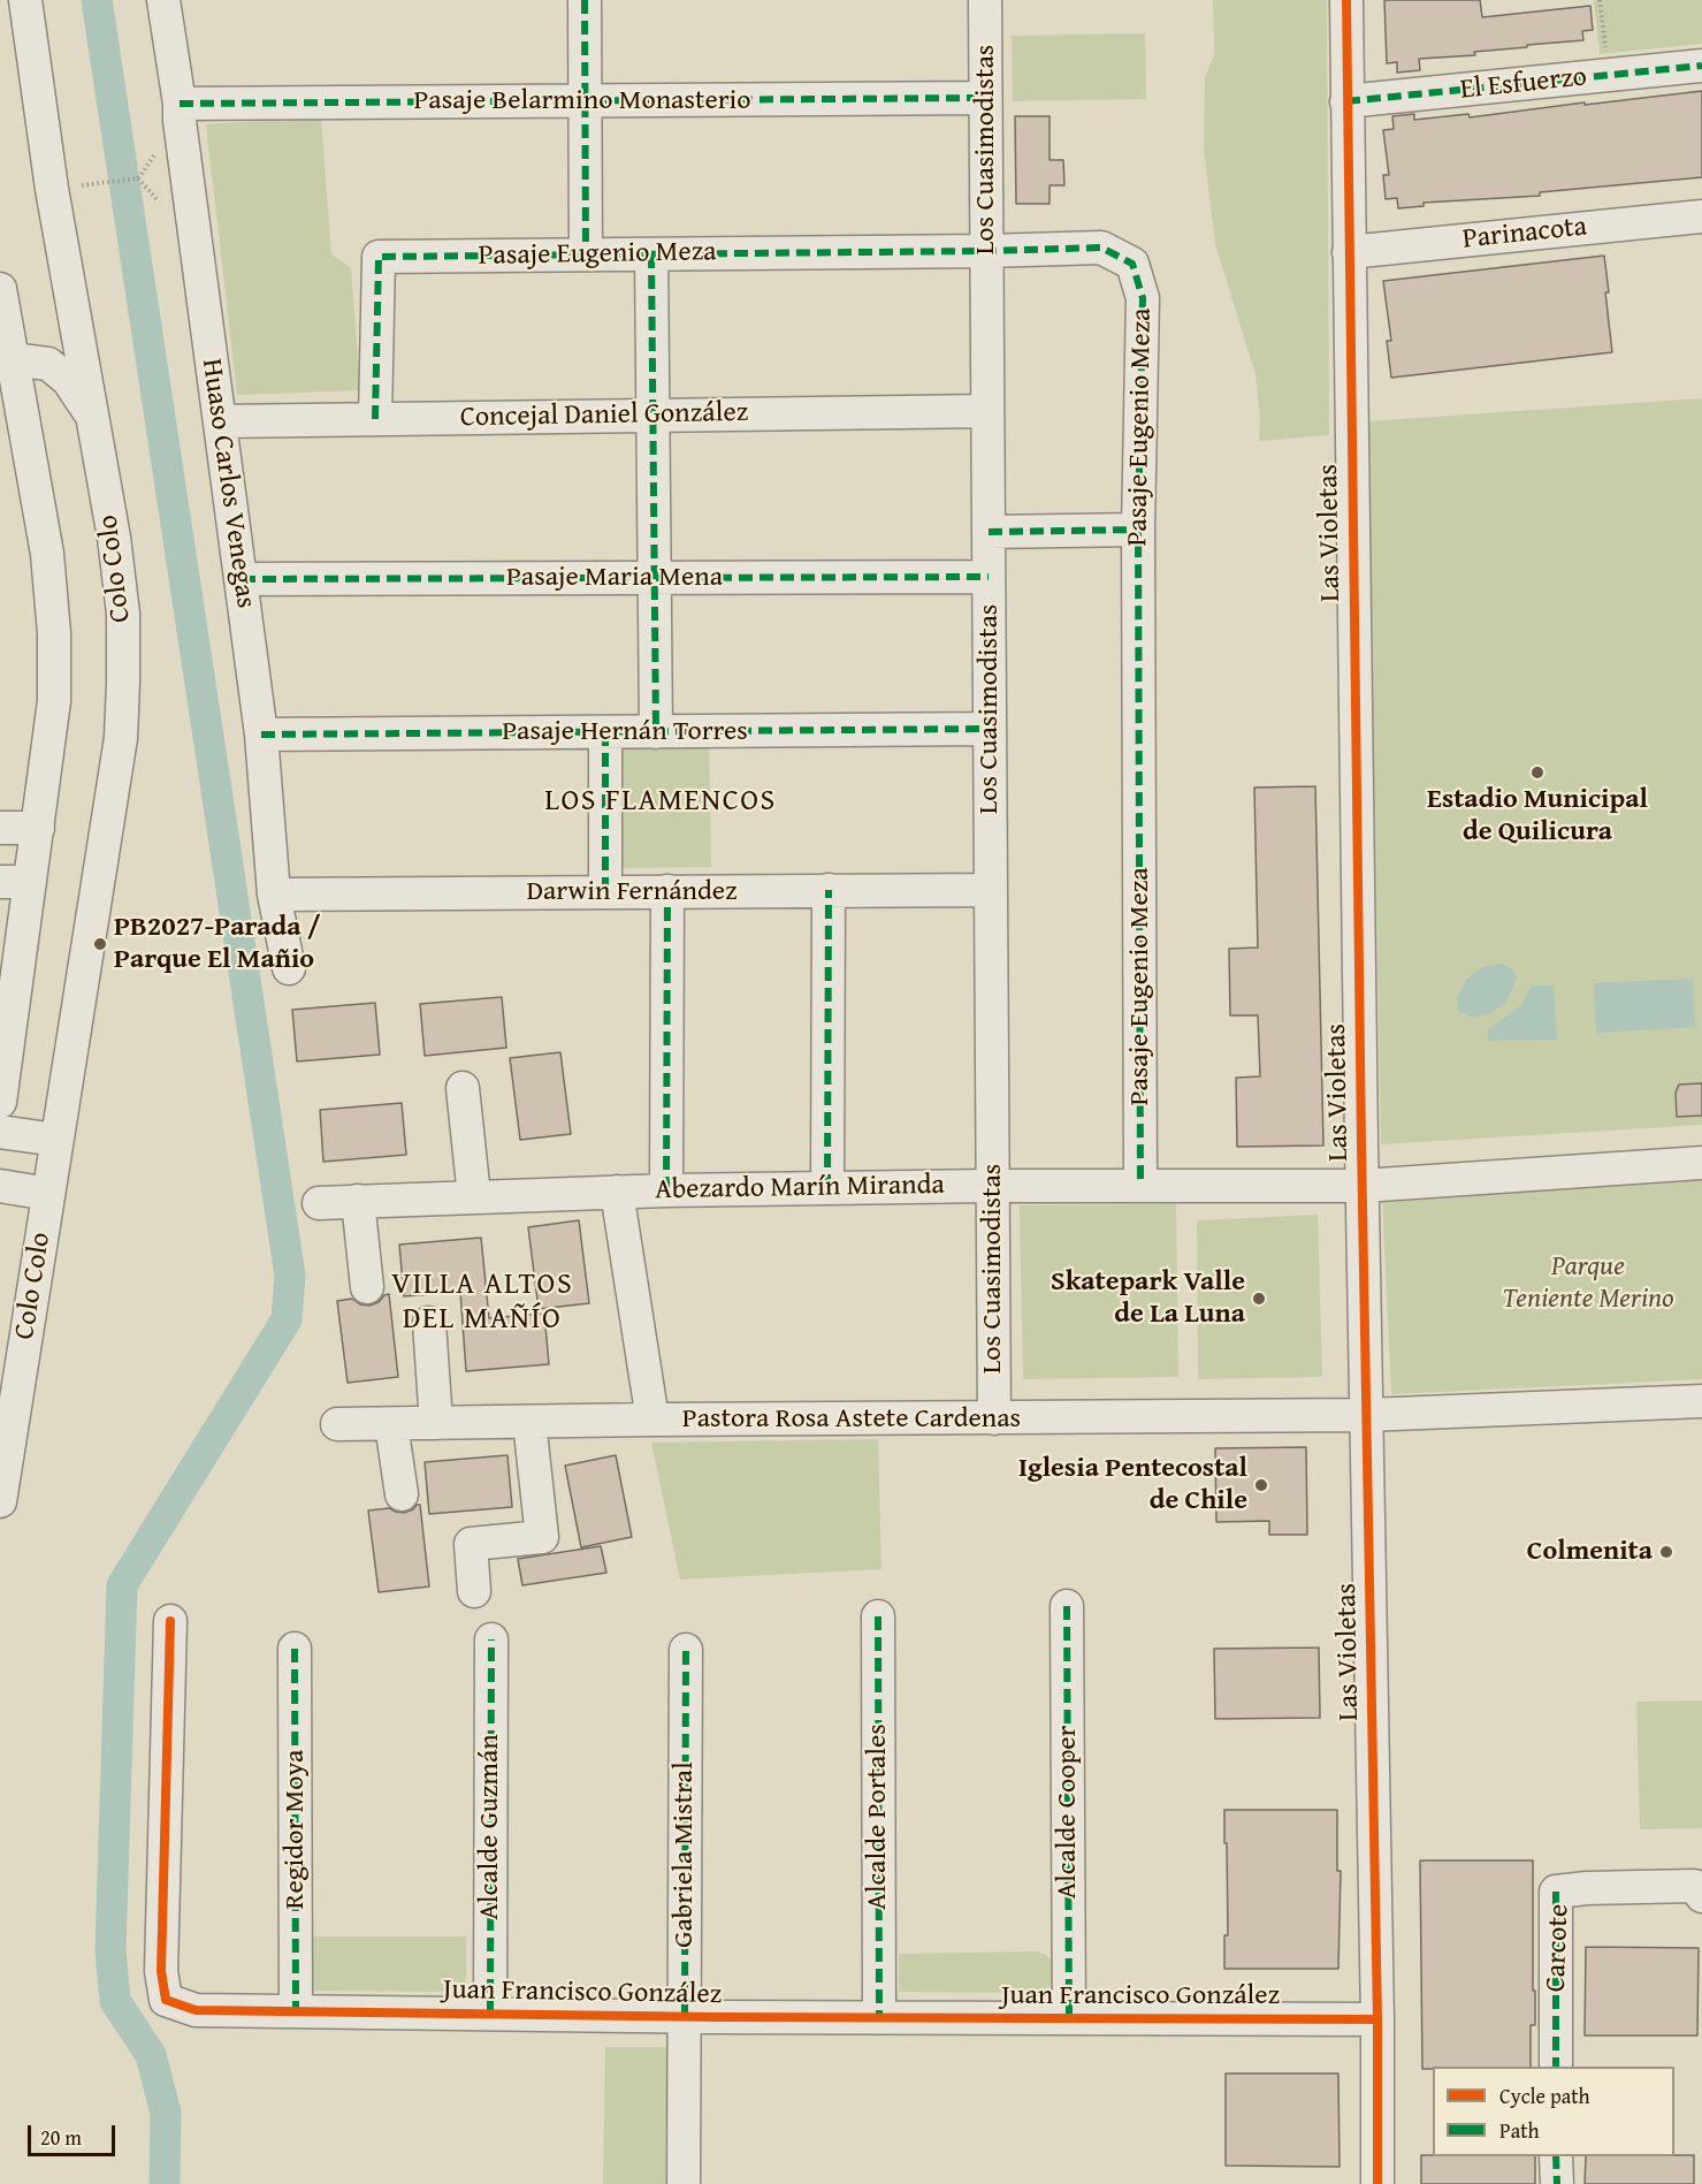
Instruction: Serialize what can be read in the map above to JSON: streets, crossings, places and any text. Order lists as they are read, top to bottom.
{
  "streets": {
    "street": [
      "El Esfuerzo",
      "Pasaje Belarmino Monasterio",
      "Los Cuasimodistas",
      "Parinacota",
      "Pasaje Eugenio Meza",
      "Concejal Daniel González",
      "Huaso Carlos Venegas",
      "Las Violetas",
      "Colo Colo",
      "Pasaje Maria Mena",
      "Pasaje Hernán Torres",
      "Darwin Fernández",
      "Abezardo Marín Miranda",
      "Pastora Rosa Astete Cardenas",
      "Alcalde Cooper",
      "Alcalde Portales",
      "Alcalde Guzmán",
      "Regidor Moya",
      "Gabriela Mistral",
      "Carcote",
      "Juan Francisco González"
    ]
  },
  "crossings": [
    ["El Esfuerzo", "Las Violetas"],
    ["Pasaje Belarmino Monasterio", "Los Cuasimodistas"],
    ["Pasaje Belarmino Monasterio", "Huaso Carlos Venegas"],
    ["Los Cuasimodistas", "Pasaje Eugenio Meza"],
    ["Los Cuasimodistas", "Concejal Daniel González"],
    ["Los Cuasimodistas", "Pasaje Maria Mena"],
    ["Los Cuasimodistas", "Pasaje Hernán Torres"],
    ["Los Cuasimodistas", "Darwin Fernández"],
    ["Los Cuasimodistas", "Abezardo Marín Miranda"],
    ["Los Cuasimodistas", "Pastora Rosa Astete Cardenas"],
    ["Parinacota", "Las Violetas"],
    ["Pasaje Eugenio Meza", "Concejal Daniel González"],
    ["Pasaje Eugenio Meza", "Abezardo Marín Miranda"],
    ["Concejal Daniel González", "Huaso Carlos Venegas"],
    ["Huaso Carlos Venegas", "Pasaje Maria Mena"],
    ["Huaso Carlos Venegas", "Pasaje Hernán Torres"],
    ["Huaso Carlos Venegas", "Darwin Fernández"],
    ["Las Violetas", "Abezardo Marín Miranda"],
    ["Las Violetas", "Pastora Rosa Astete Cardenas"],
    ["Las Violetas", "Juan Francisco González"],
    ["Alcalde Cooper", "Juan Francisco González"],
    ["Alcalde Portales", "Juan Francisco González"],
    ["Alcalde Guzmán", "Juan Francisco González"],
    ["Regidor Moya", "Juan Francisco González"],
    ["Gabriela Mistral", "Juan Francisco González"]
  ],
  "districts": ["LOS FLAMENCOS", "VILLA ALTOS DEL MAÑÍO"],
  "parks": ["Parque Teniente Merino"],
  "places": [
    "Estadio Municipal de Quilicura",
    "PB2027-Parada / Parque El Mañio",
    "Skatepark Valle de La Luna",
    "Iglesia Pentecostal de Chile",
    "Colmenita"
  ],
  "legend": ["Cycle path", "Path"],
  "scale_bar": "20 m"
}
